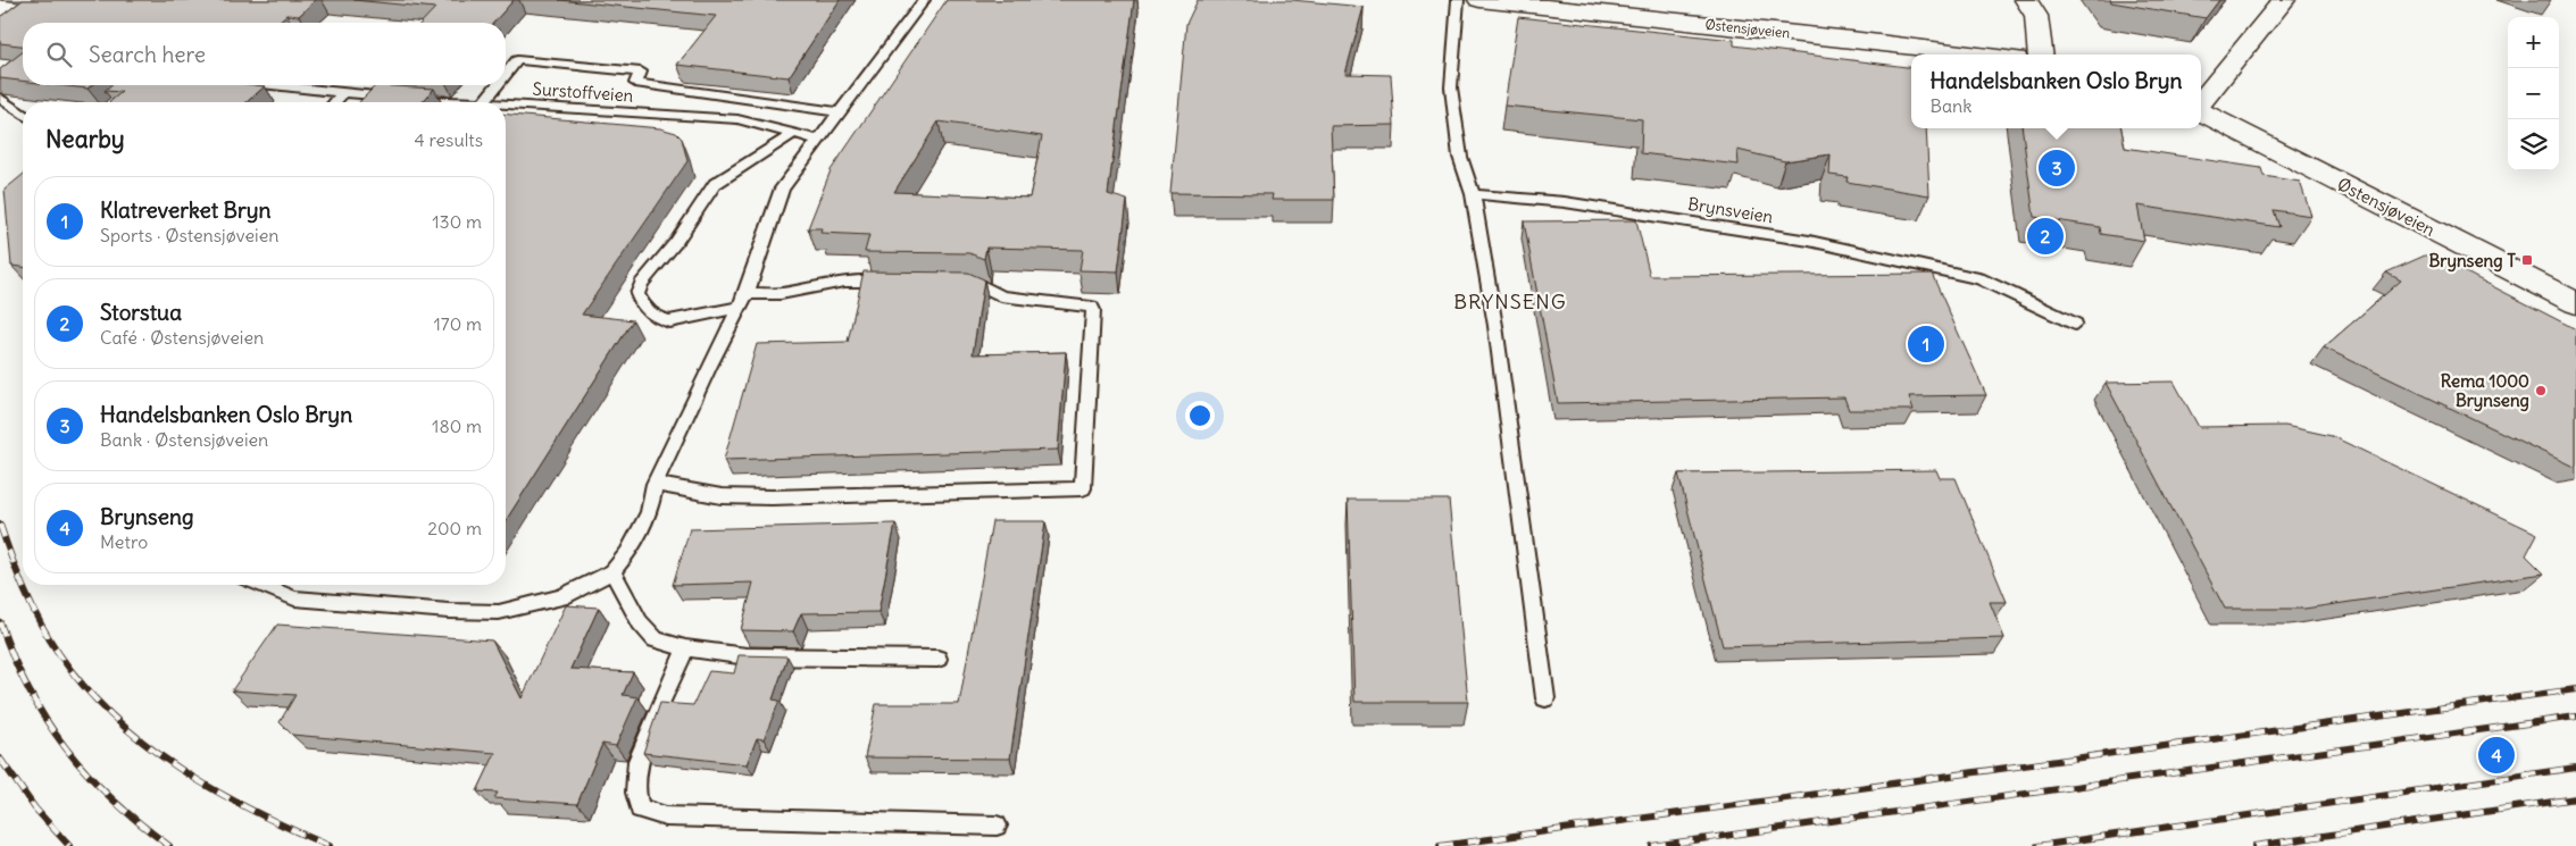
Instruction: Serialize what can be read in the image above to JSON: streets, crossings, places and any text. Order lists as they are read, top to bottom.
{
  "streets": {
    "main road": ["Østensjøveien"],
    "lane": ["Surstoffveien", "Brynsveien"]
  },
  "districts": ["BRYNSENG"],
  "places": {
    "transit": ["Brynseng T"],
    "other": ["Rema 1000 Brynseng"]
  },
  "page": {
    "map_buttons": ["+", "−"],
    "search": "Search here",
    "popup": ["Handelsbanken Oslo Bryn", "Bank"],
    "heading": ["Nearby", "4 results"],
    "pins": [
      "3",
      "2",
      "1",
      "4"
    ],
    "list": [
      {
        "mark": "1",
        "name": "Klatreverket Bryn",
        "note": "Sports · Østensjøveien",
        "value": "130 m"
      },
      {
        "mark": "2",
        "name": "Storstua",
        "note": "Café · Østensjøveien",
        "value": "170 m"
      },
      {
        "mark": "3",
        "name": "Handelsbanken Oslo Bryn",
        "note": "Bank · Østensjøveien",
        "value": "180 m"
      },
      {
        "mark": "4",
        "name": "Brynseng",
        "note": "Metro",
        "value": "200 m"
      }
    ]
  }
}
